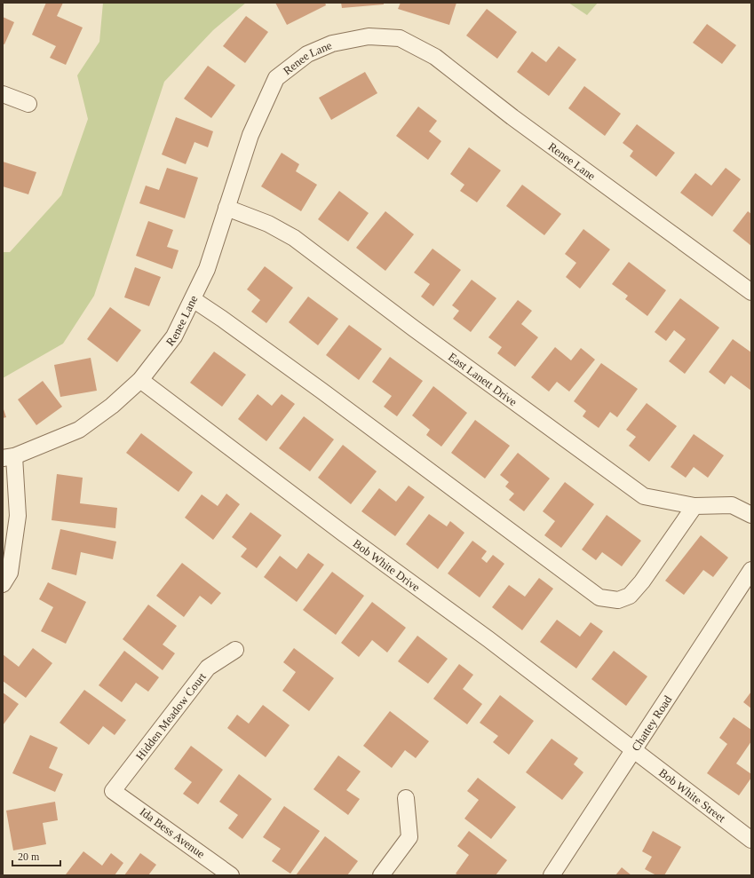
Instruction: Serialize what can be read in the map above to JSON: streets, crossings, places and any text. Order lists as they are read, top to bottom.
{
  "streets": {
    "street": [
      "Renee Lane",
      "East Lanett Drive",
      "Bob White Drive",
      "Hidden Meadow Court",
      "Chattey Road",
      "Bob White Street",
      "Ida Bess Avenue"
    ]
  },
  "crossings": [
    ["Renee Lane", "East Lanett Drive"],
    ["Renee Lane", "Bob White Drive"],
    ["Bob White Drive", "Chattey Road"],
    ["Bob White Drive", "Bob White Street"],
    ["Hidden Meadow Court", "Ida Bess Avenue"],
    ["Chattey Road", "Bob White Street"]
  ],
  "scale_bar": "20 m"
}
